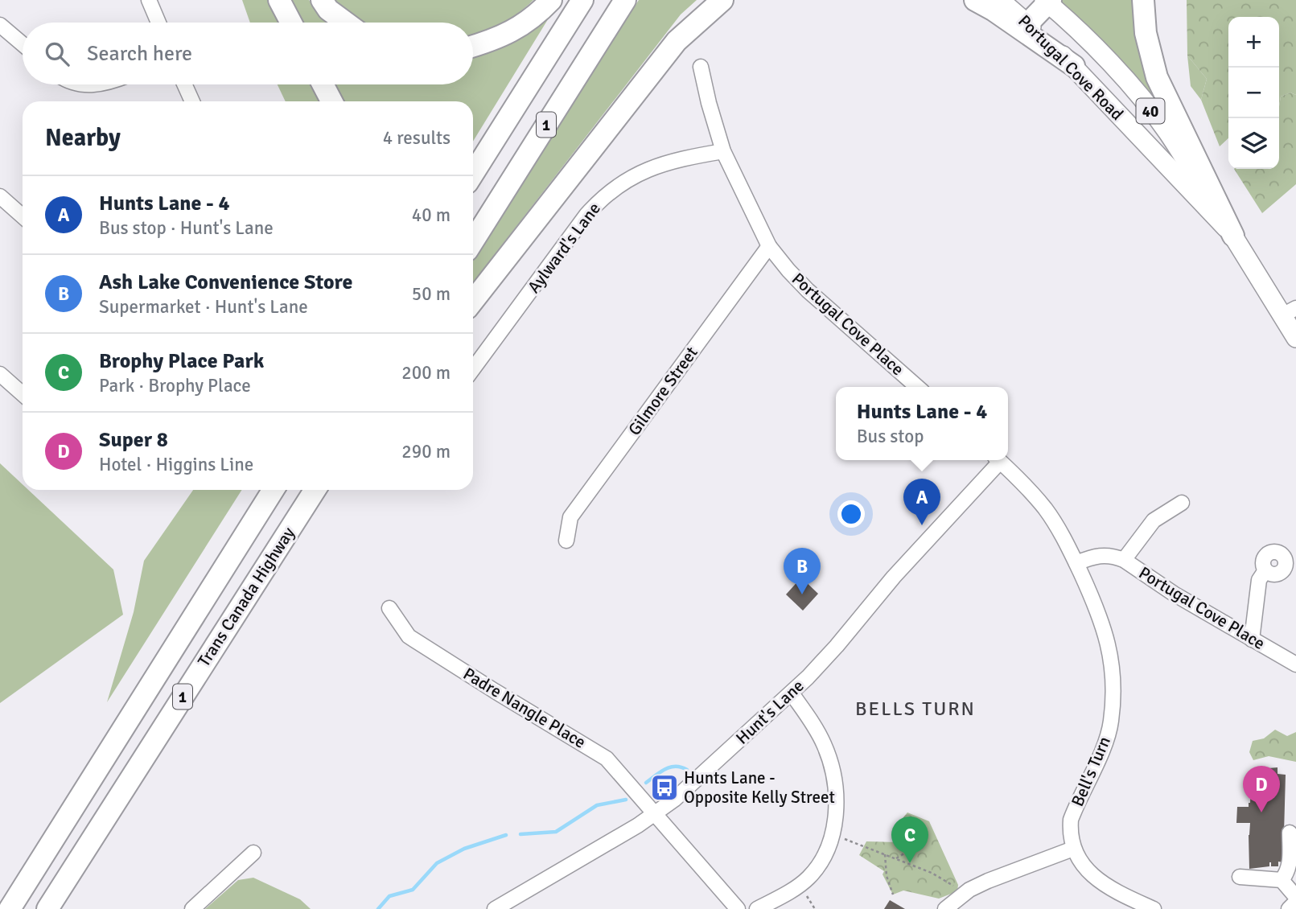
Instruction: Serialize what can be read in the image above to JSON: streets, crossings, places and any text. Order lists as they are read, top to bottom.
{
  "streets": {
    "highway": ["1", "Trans Canada Highway"],
    "main road": ["Portugal Cove Road", "40"],
    "street": [
      "Aylward's Lane",
      "Portugal Cove Place",
      "Gilmore Street",
      "Padre Nangle Place",
      "Hunt's Lane",
      "Bell's Turn"
    ]
  },
  "crossings": [
    ["Aylward's Lane", "Portugal Cove Place"],
    ["Portugal Cove Place", "Gilmore Street"],
    ["Portugal Cove Place", "Bell's Turn"],
    ["Padre Nangle Place", "Hunt's Lane"]
  ],
  "districts": ["BELLS TURN"],
  "places": {
    "bus stop": ["Hunts Lane - Opposite Kelly Street"]
  },
  "page": {
    "map_buttons": ["+", "−"],
    "search": "Search here",
    "heading": ["Nearby", "4 results"],
    "list": [
      {
        "mark": "A",
        "name": "Hunts Lane - 4",
        "note": "Bus stop · Hunt's Lane",
        "value": "40 m"
      },
      {
        "mark": "B",
        "name": "Ash Lake Convenience Store",
        "note": "Supermarket · Hunt's Lane",
        "value": "50 m"
      },
      {
        "mark": "C",
        "name": "Brophy Place Park",
        "note": "Park · Brophy Place",
        "value": "200 m"
      },
      {
        "mark": "D",
        "name": "Super 8",
        "note": "Hotel · Higgins Line",
        "value": "290 m"
      }
    ],
    "popup": ["Hunts Lane - 4", "Bus stop"],
    "pins": [
      "A",
      "B",
      "D",
      "C"
    ]
  }
}
